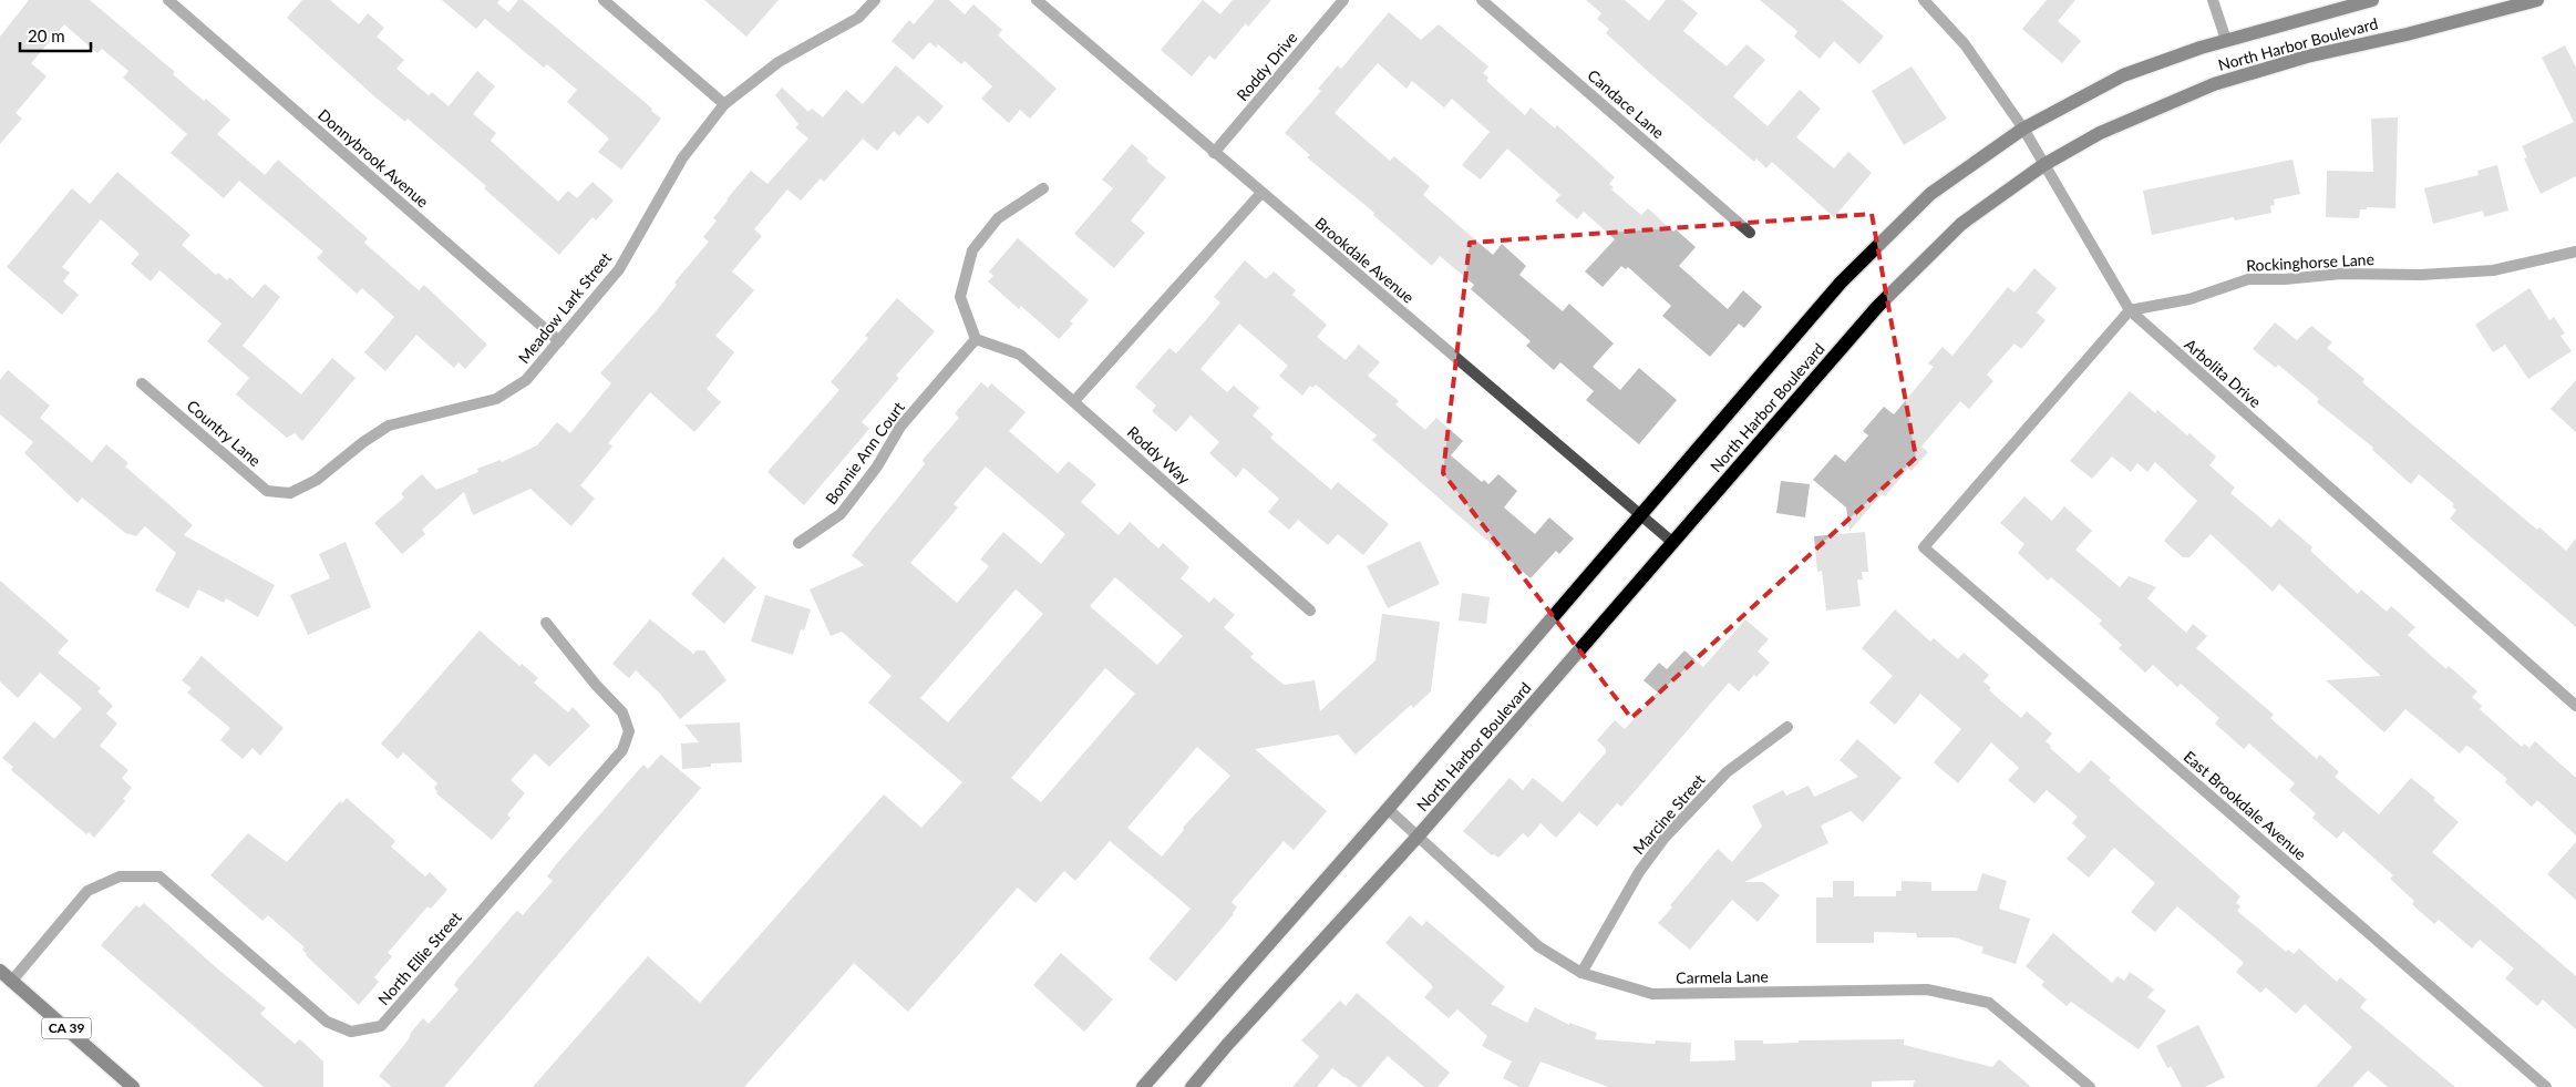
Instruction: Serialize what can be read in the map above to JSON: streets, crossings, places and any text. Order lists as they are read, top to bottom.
{
  "streets": {
    "main road": ["North Harbor Boulevard", "CA 39"],
    "street": [
      "Roddy Drive",
      "Candace Lane",
      "Donnybrook Avenue",
      "Brookdale Avenue",
      "Rockinghorse Lane",
      "Meadow Lark Street",
      "Arbolita Drive",
      "Country Lane",
      "Bonnie Ann Court",
      "Roddy Way",
      "East Brookdale Avenue",
      "Marcine Street",
      "North Ellie Street",
      "Carmela Lane"
    ]
  },
  "crossings": [
    ["North Harbor Boulevard", "Brookdale Avenue"],
    ["North Harbor Boulevard", "Arbolita Drive"],
    ["North Harbor Boulevard", "Carmela Lane"],
    ["Roddy Drive", "Brookdale Avenue"],
    ["Donnybrook Avenue", "Meadow Lark Street"],
    ["Rockinghorse Lane", "Arbolita Drive"],
    ["Rockinghorse Lane", "East Brookdale Avenue"],
    ["Meadow Lark Street", "Country Lane"],
    ["Arbolita Drive", "East Brookdale Avenue"],
    ["Bonnie Ann Court", "Roddy Way"],
    ["Marcine Street", "Carmela Lane"],
    ["North Ellie Street", "CA 39"]
  ],
  "scale_bar": "20 m"
}
